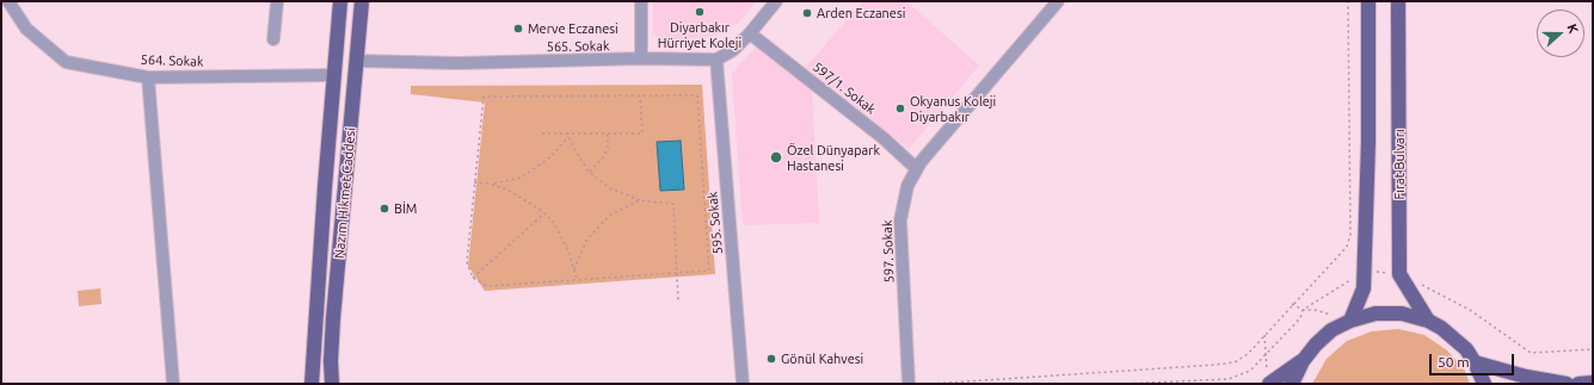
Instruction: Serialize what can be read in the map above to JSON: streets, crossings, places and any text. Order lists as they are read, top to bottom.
{
  "streets": {
    "main road": ["Fırat Bulvarı", "Nazım Hikmet Caddesi"],
    "street": [
      "565. Sokak",
      "564. Sokak",
      "597/1. Sokak",
      "595. Sokak",
      "597. Sokak"
    ]
  },
  "crossings": [
    ["565. Sokak", "Nazım Hikmet Caddesi"],
    ["565. Sokak", "595. Sokak"],
    ["564. Sokak", "Nazım Hikmet Caddesi"],
    ["597/1. Sokak", "597. Sokak"]
  ],
  "places": [
    "Diyarbakır Hürriyet Koleji",
    "Arden Eczanesi",
    "Merve Eczanesi",
    "Okyanus Koleji Diyarbakır",
    "Özel Dünyapark Hastanesi",
    "BİM",
    "Gönül Kahvesi"
  ],
  "scale_bar": "50 m",
  "north": "right"
}
